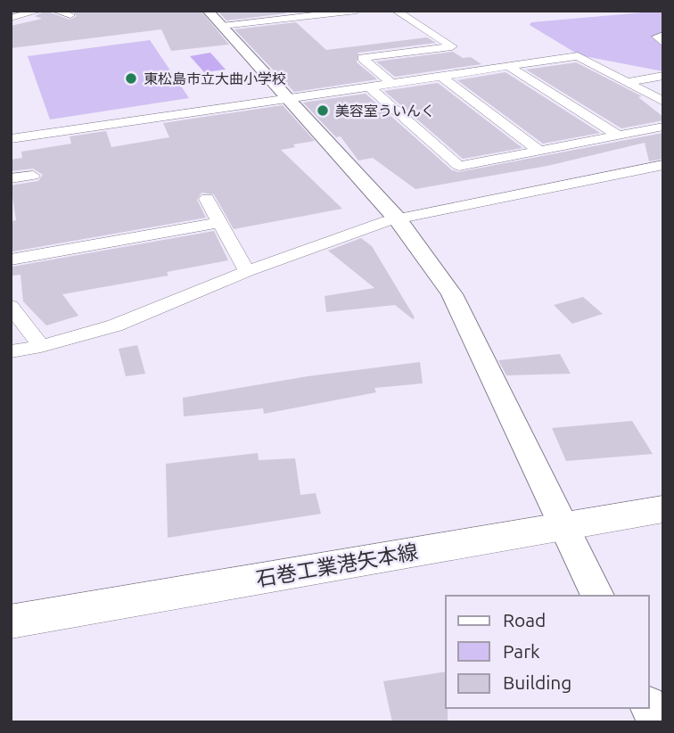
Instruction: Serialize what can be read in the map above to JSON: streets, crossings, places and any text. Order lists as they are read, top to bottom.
{
  "streets": {
    "main road": ["石巻工業港矢本線"]
  },
  "places": ["東松島市立大曲小学校", "美容室ういんく"],
  "legend": ["Road", "Park", "Building"]
}
